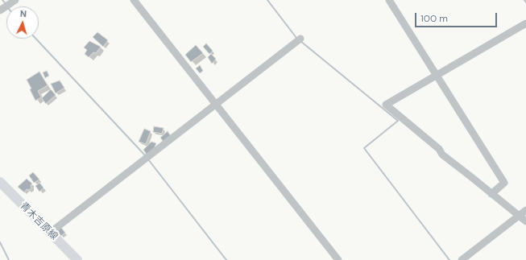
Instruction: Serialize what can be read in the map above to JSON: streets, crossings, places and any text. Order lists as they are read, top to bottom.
{
  "streets": {
    "main road": ["青木吉原線"]
  },
  "scale_bar": "100 m",
  "north": "top"
}
